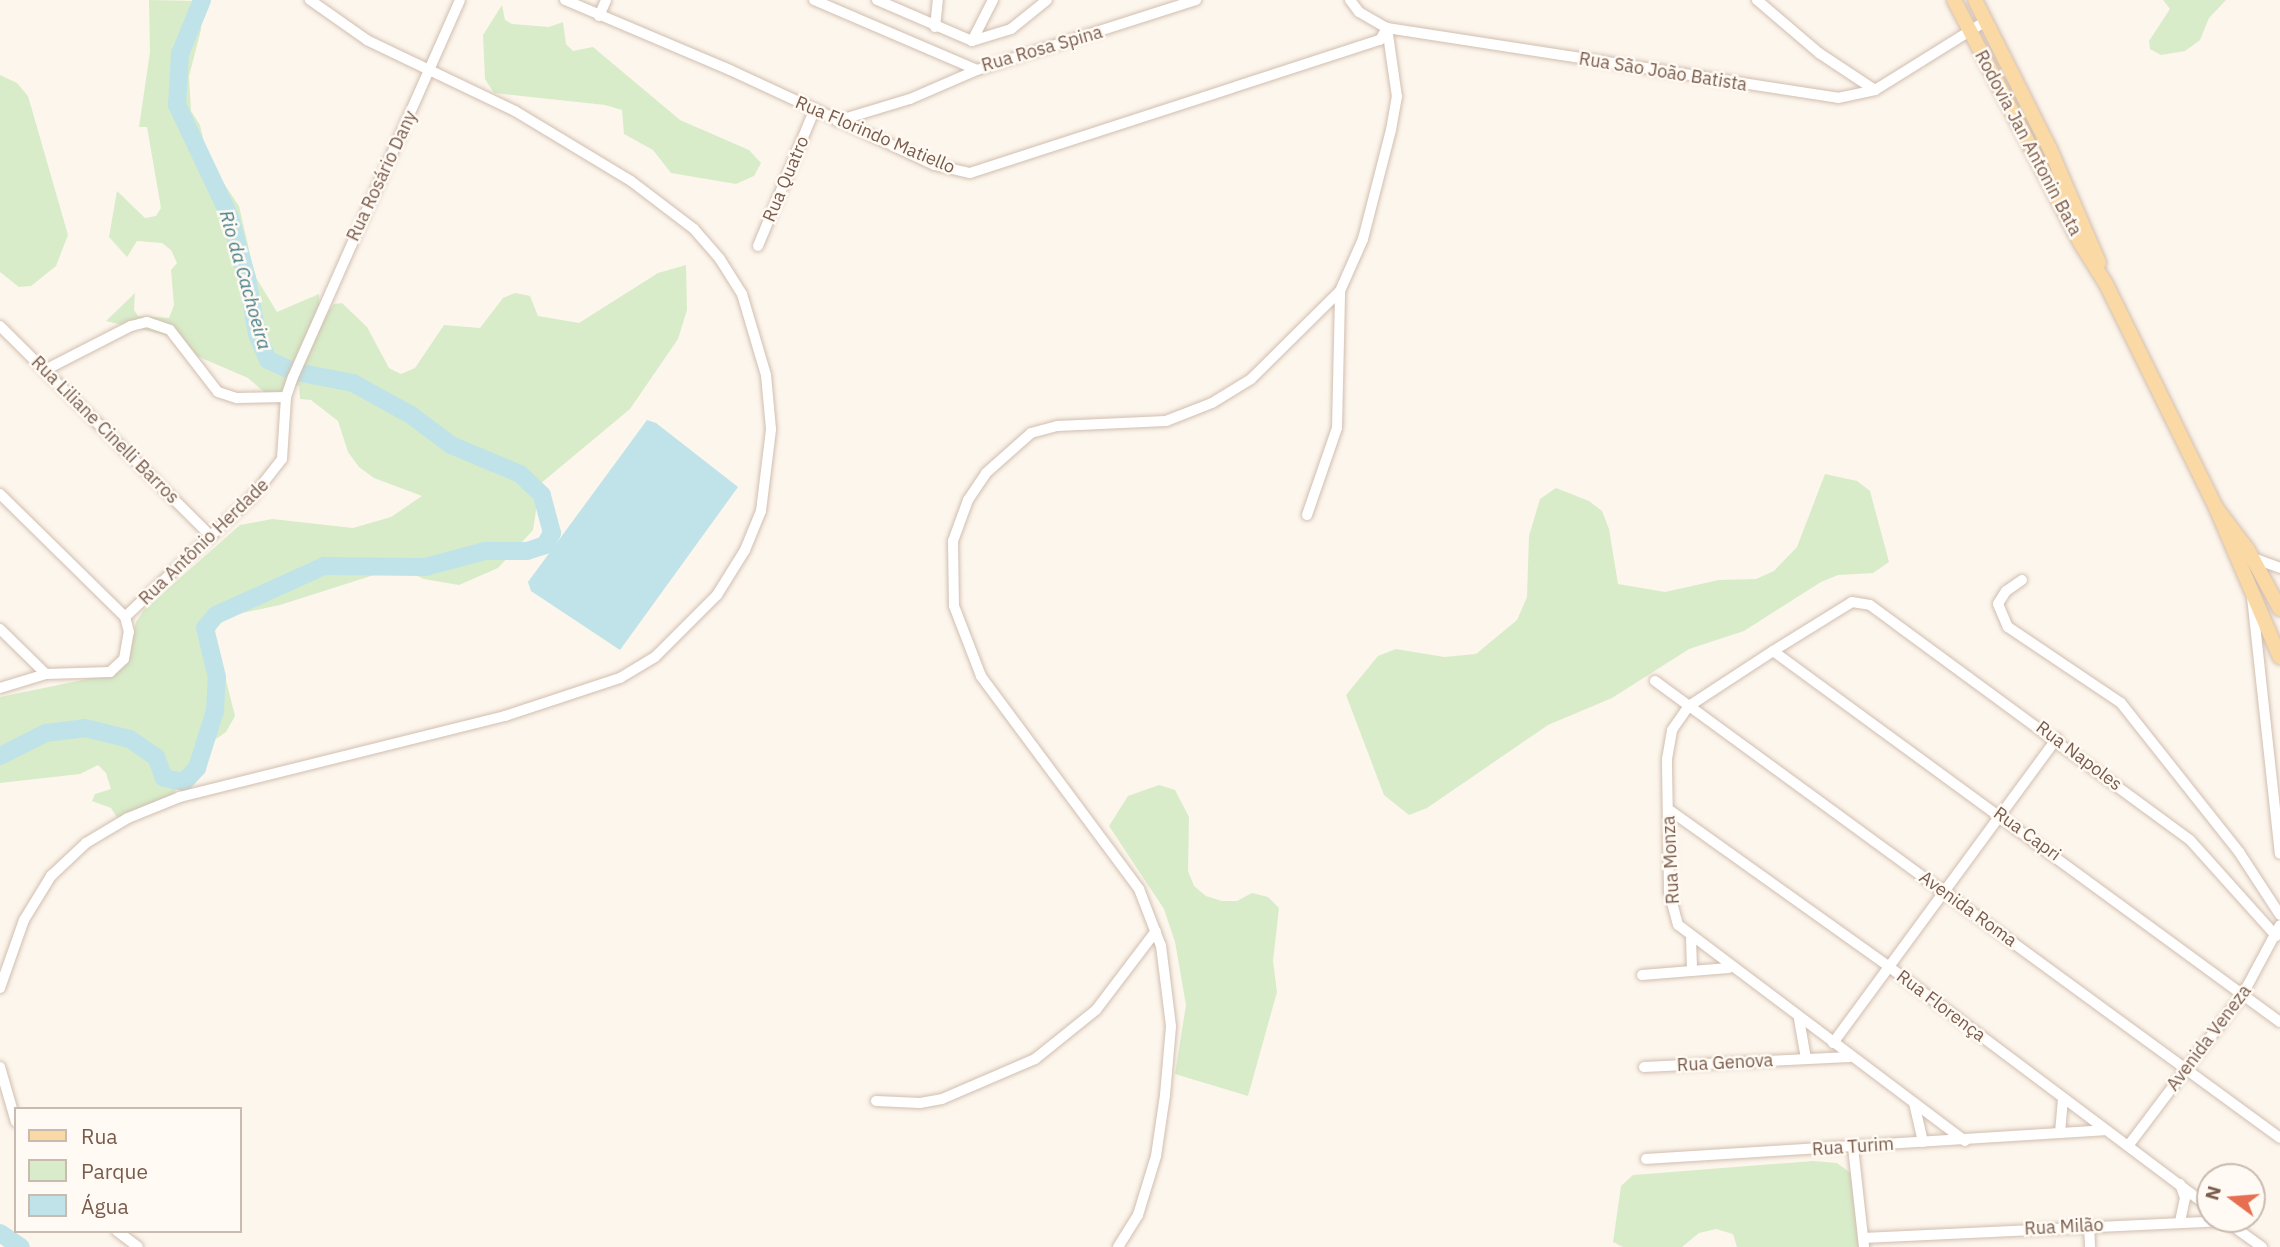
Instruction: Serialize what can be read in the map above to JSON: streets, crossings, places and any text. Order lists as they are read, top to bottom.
{
  "streets": {
    "main road": ["Rodovia Jan Antonin Bata"],
    "street": [
      "Rua Rosa Spina",
      "Rua São João Batista",
      "Rua Florindo Matiello",
      "Rua Rosário Dany",
      "Rua Quatro",
      "Rua Liliane Cinelli Barros",
      "Rua Antônio Herdade",
      "Rua Napoles",
      "Rua Capri",
      "Rua Monza",
      "Avenida Roma",
      "Rua Florença",
      "Avenida Veneza",
      "Rua Genova",
      "Rua Turim",
      "Rua Milão"
    ]
  },
  "crossings": [
    ["Rua São João Batista", "Rua Florindo Matiello"],
    ["Rua São João Batista", "Rodovia Jan Antonin Bata"],
    ["Rua Florindo Matiello", "Rua Quatro"],
    ["Rua Rosário Dany", "Rua Antônio Herdade"],
    ["Rua Liliane Cinelli Barros", "Rua Antônio Herdade"],
    ["Rua Napoles", "Rua Monza"],
    ["Rua Napoles", "Avenida Veneza"],
    ["Rua Capri", "Rua Monza"],
    ["Rua Capri", "Avenida Veneza"],
    ["Rua Monza", "Avenida Roma"],
    ["Rua Monza", "Rua Florença"],
    ["Rua Monza", "Rua Genova"],
    ["Rua Monza", "Rua Turim"],
    ["Avenida Roma", "Avenida Veneza"],
    ["Rua Florença", "Avenida Veneza"],
    ["Rua Florença", "Rua Turim"]
  ],
  "water": ["Rio da Cachoeira"],
  "legend": ["Rua", "Parque", "Água"],
  "north": "left"
}
